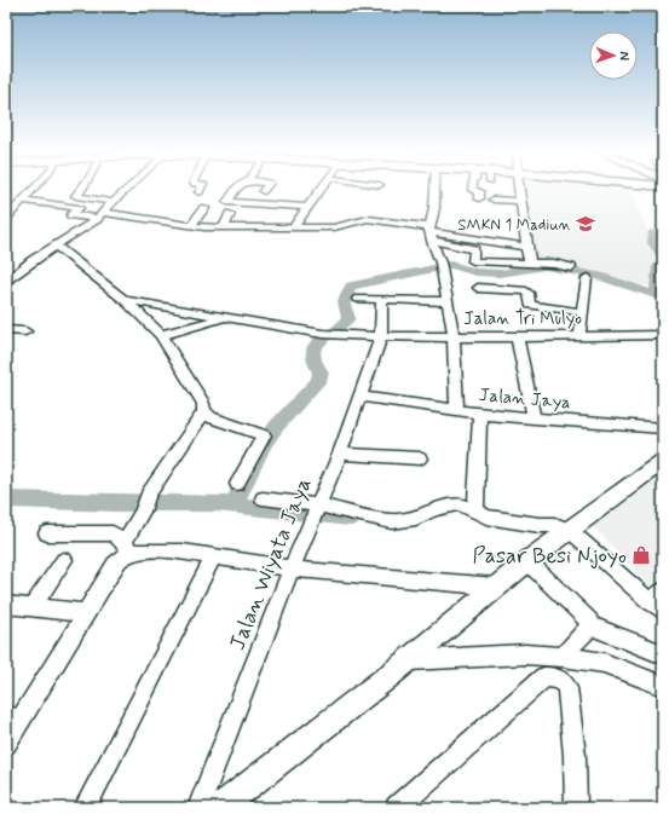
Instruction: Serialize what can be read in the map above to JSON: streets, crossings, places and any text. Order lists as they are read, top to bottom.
{
  "streets": {
    "street": ["Jalan Tri Mulyo", "Jalan Jaya", "Jalan Wiyata Jaya"]
  },
  "crossings": [
    ["Jalan Tri Mulyo", "Jalan Jaya"],
    ["Jalan Tri Mulyo", "Jalan Wiyata Jaya"]
  ],
  "places": {
    "school or university": ["SMKN 1 Madiun"],
    "shop": ["Pasar Besi Njoyo"]
  },
  "north": "right"
}
